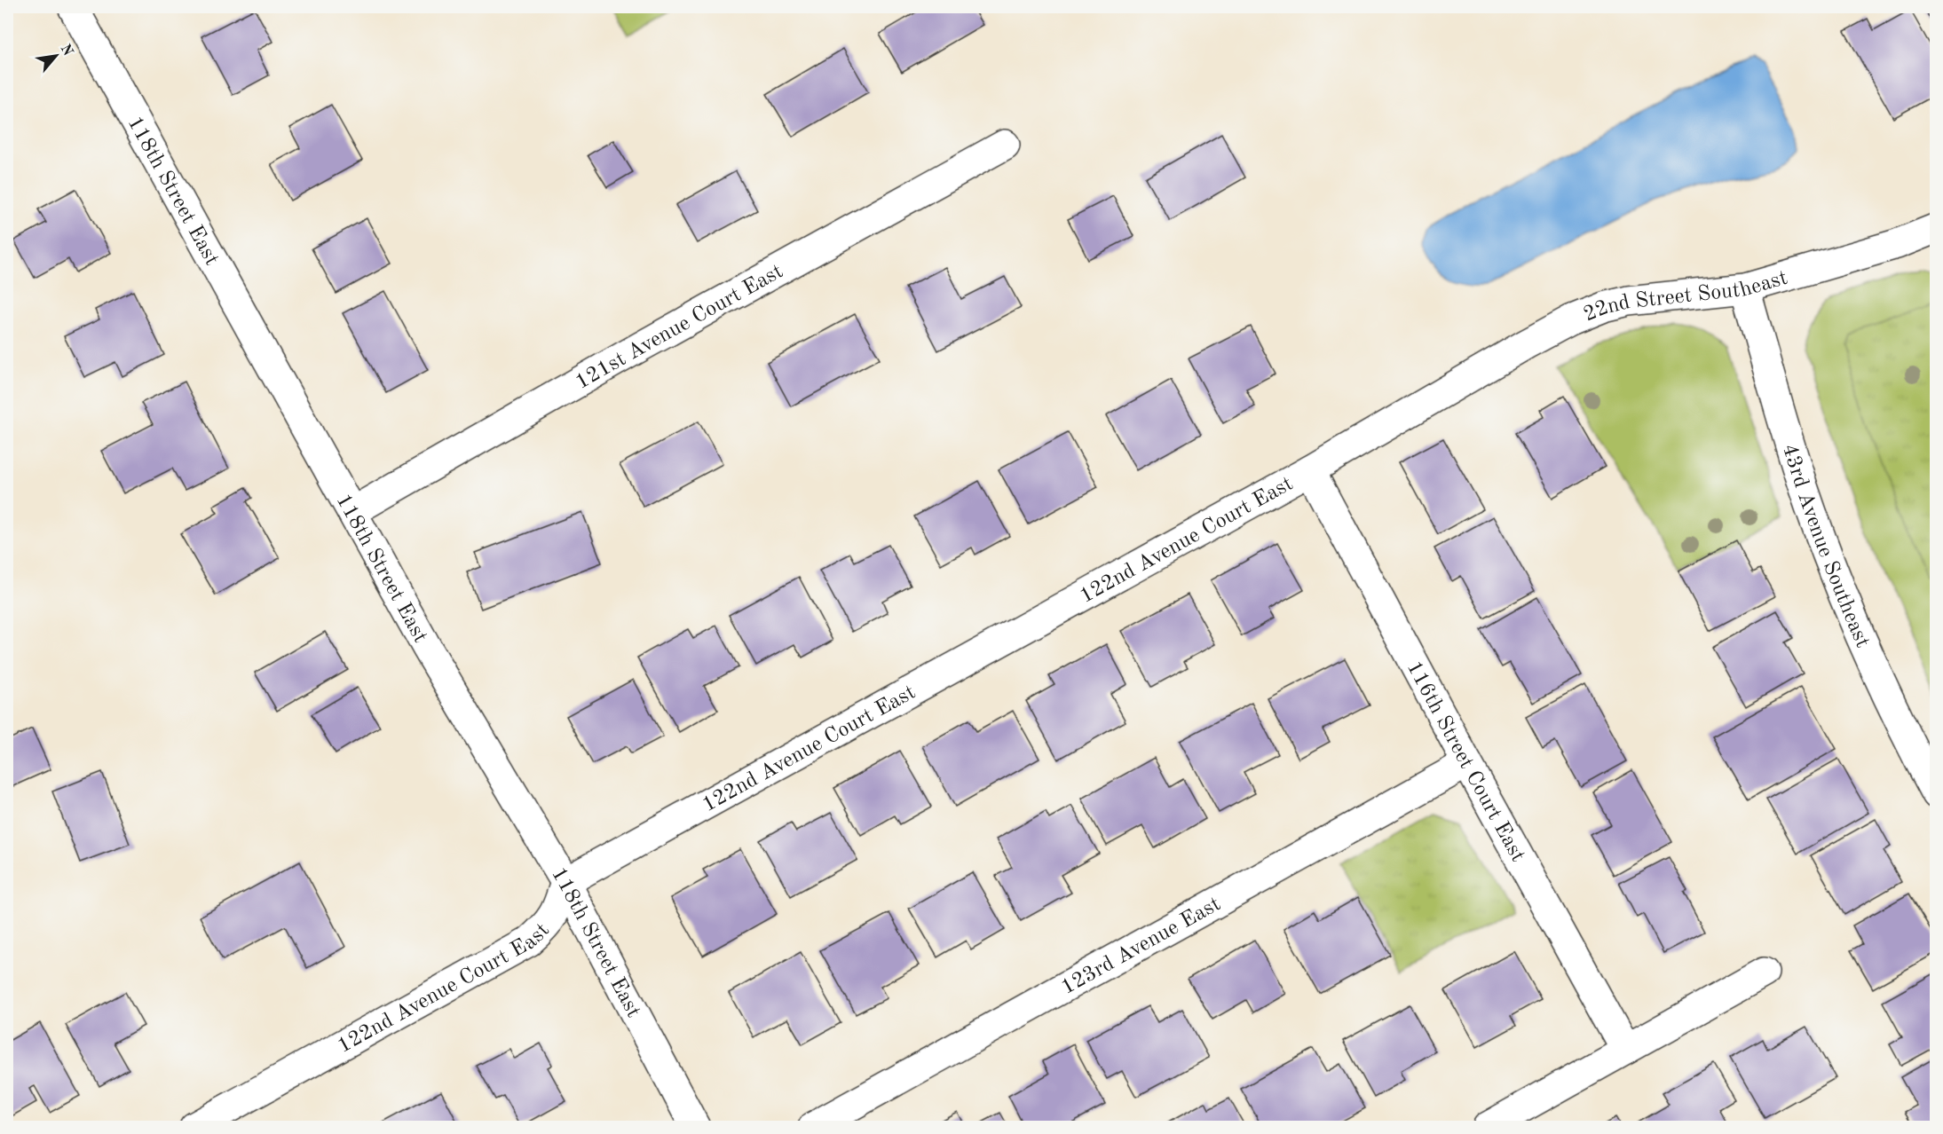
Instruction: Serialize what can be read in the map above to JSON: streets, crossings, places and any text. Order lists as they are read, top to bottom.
{
  "streets": {
    "street": [
      "118th Street East",
      "22nd Street Southeast",
      "121st Avenue Court East",
      "122nd Avenue Court East",
      "43rd Avenue Southeast",
      "116th Street Court East",
      "123rd Avenue East"
    ]
  },
  "crossings": [
    ["118th Street East", "121st Avenue Court East"],
    ["118th Street East", "122nd Avenue Court East"],
    ["22nd Street Southeast", "122nd Avenue Court East"],
    ["22nd Street Southeast", "43rd Avenue Southeast"],
    ["122nd Avenue Court East", "116th Street Court East"],
    ["116th Street Court East", "123rd Avenue East"]
  ],
  "north": "top right"
}
